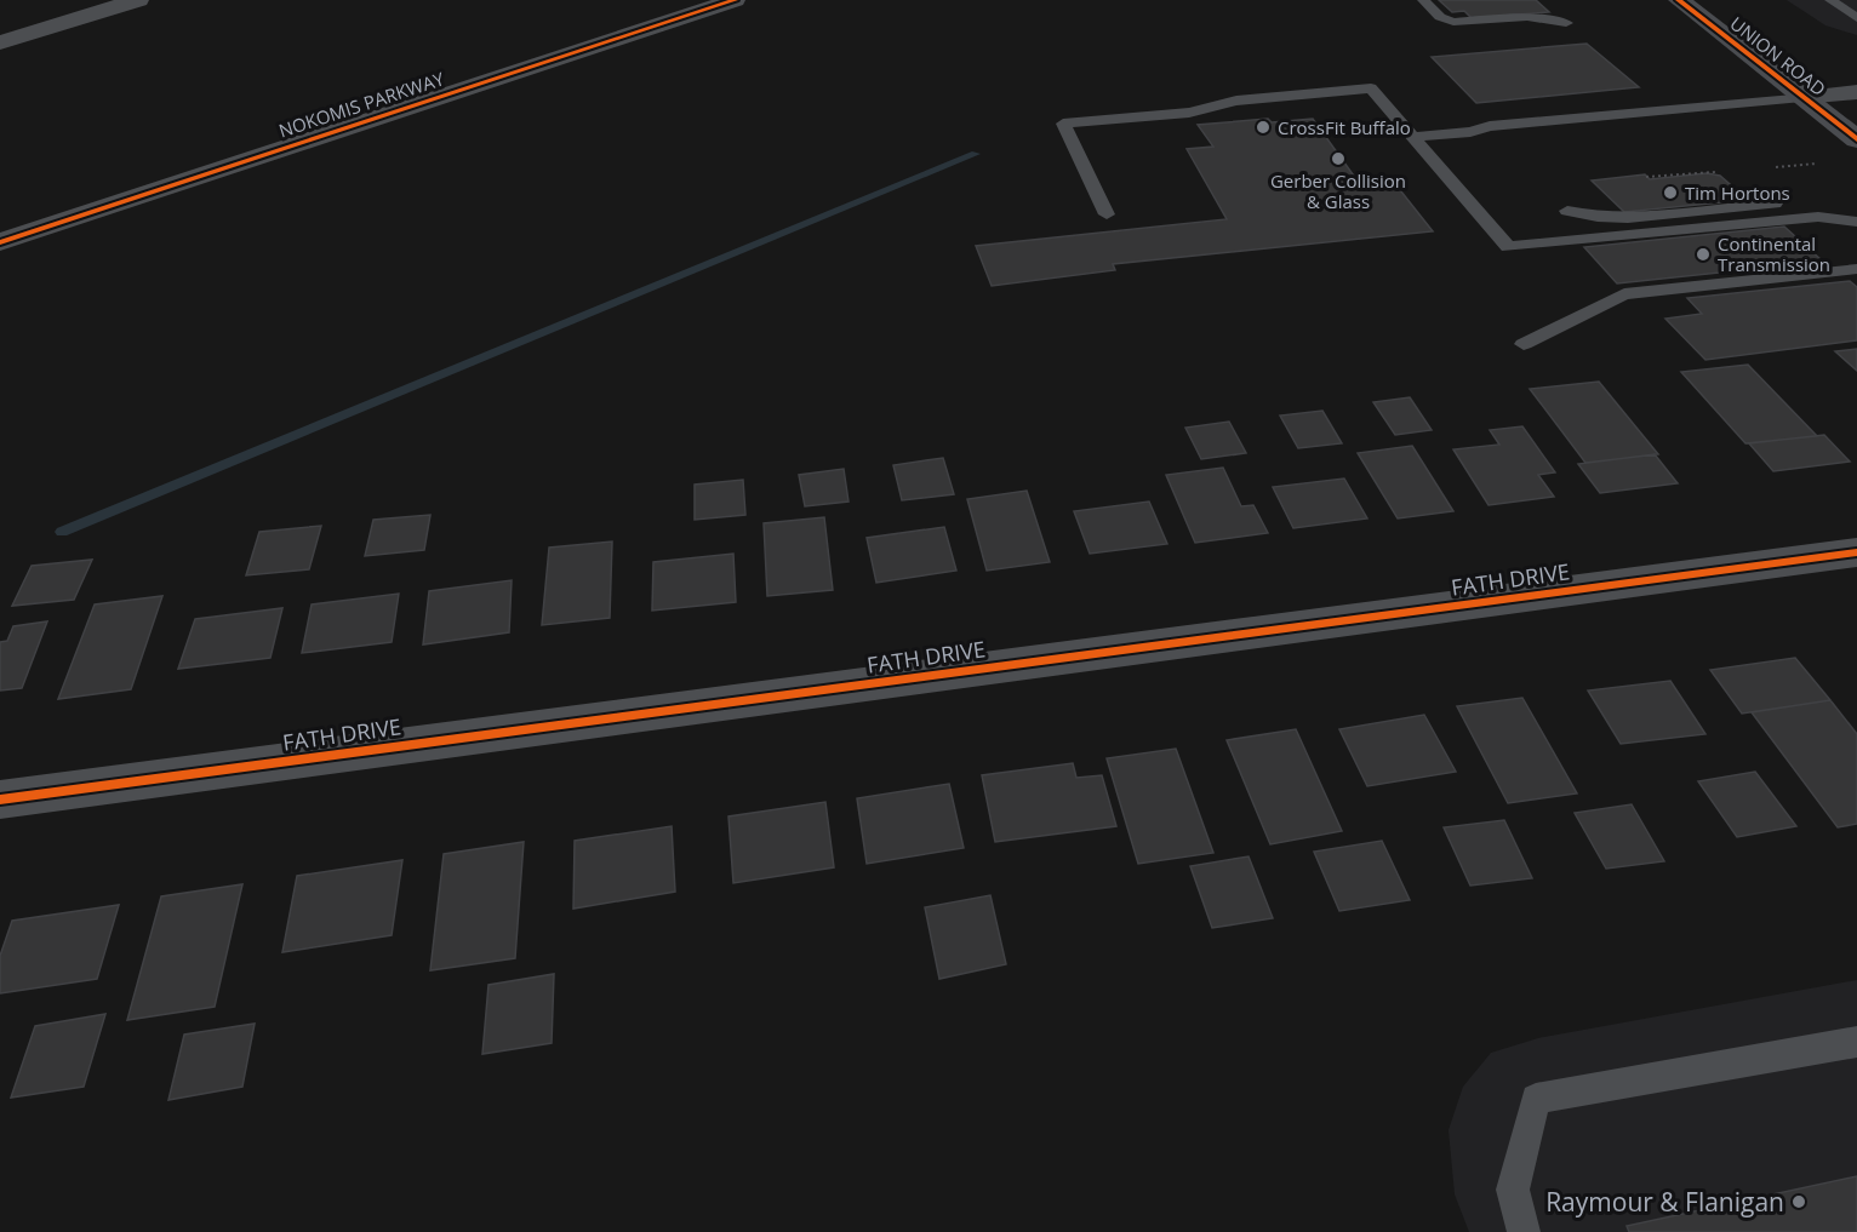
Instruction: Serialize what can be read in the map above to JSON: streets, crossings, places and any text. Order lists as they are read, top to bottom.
{
  "streets": {
    "main road": ["UNION ROAD"],
    "street": ["NOKOMIS PARKWAY", "FATH DRIVE"]
  },
  "places": [
    "CrossFit Buffalo",
    "Gerber Collision & Glass",
    "Tim Hortons",
    "Continental Transmission",
    "Raymour & Flanigan"
  ]
}
